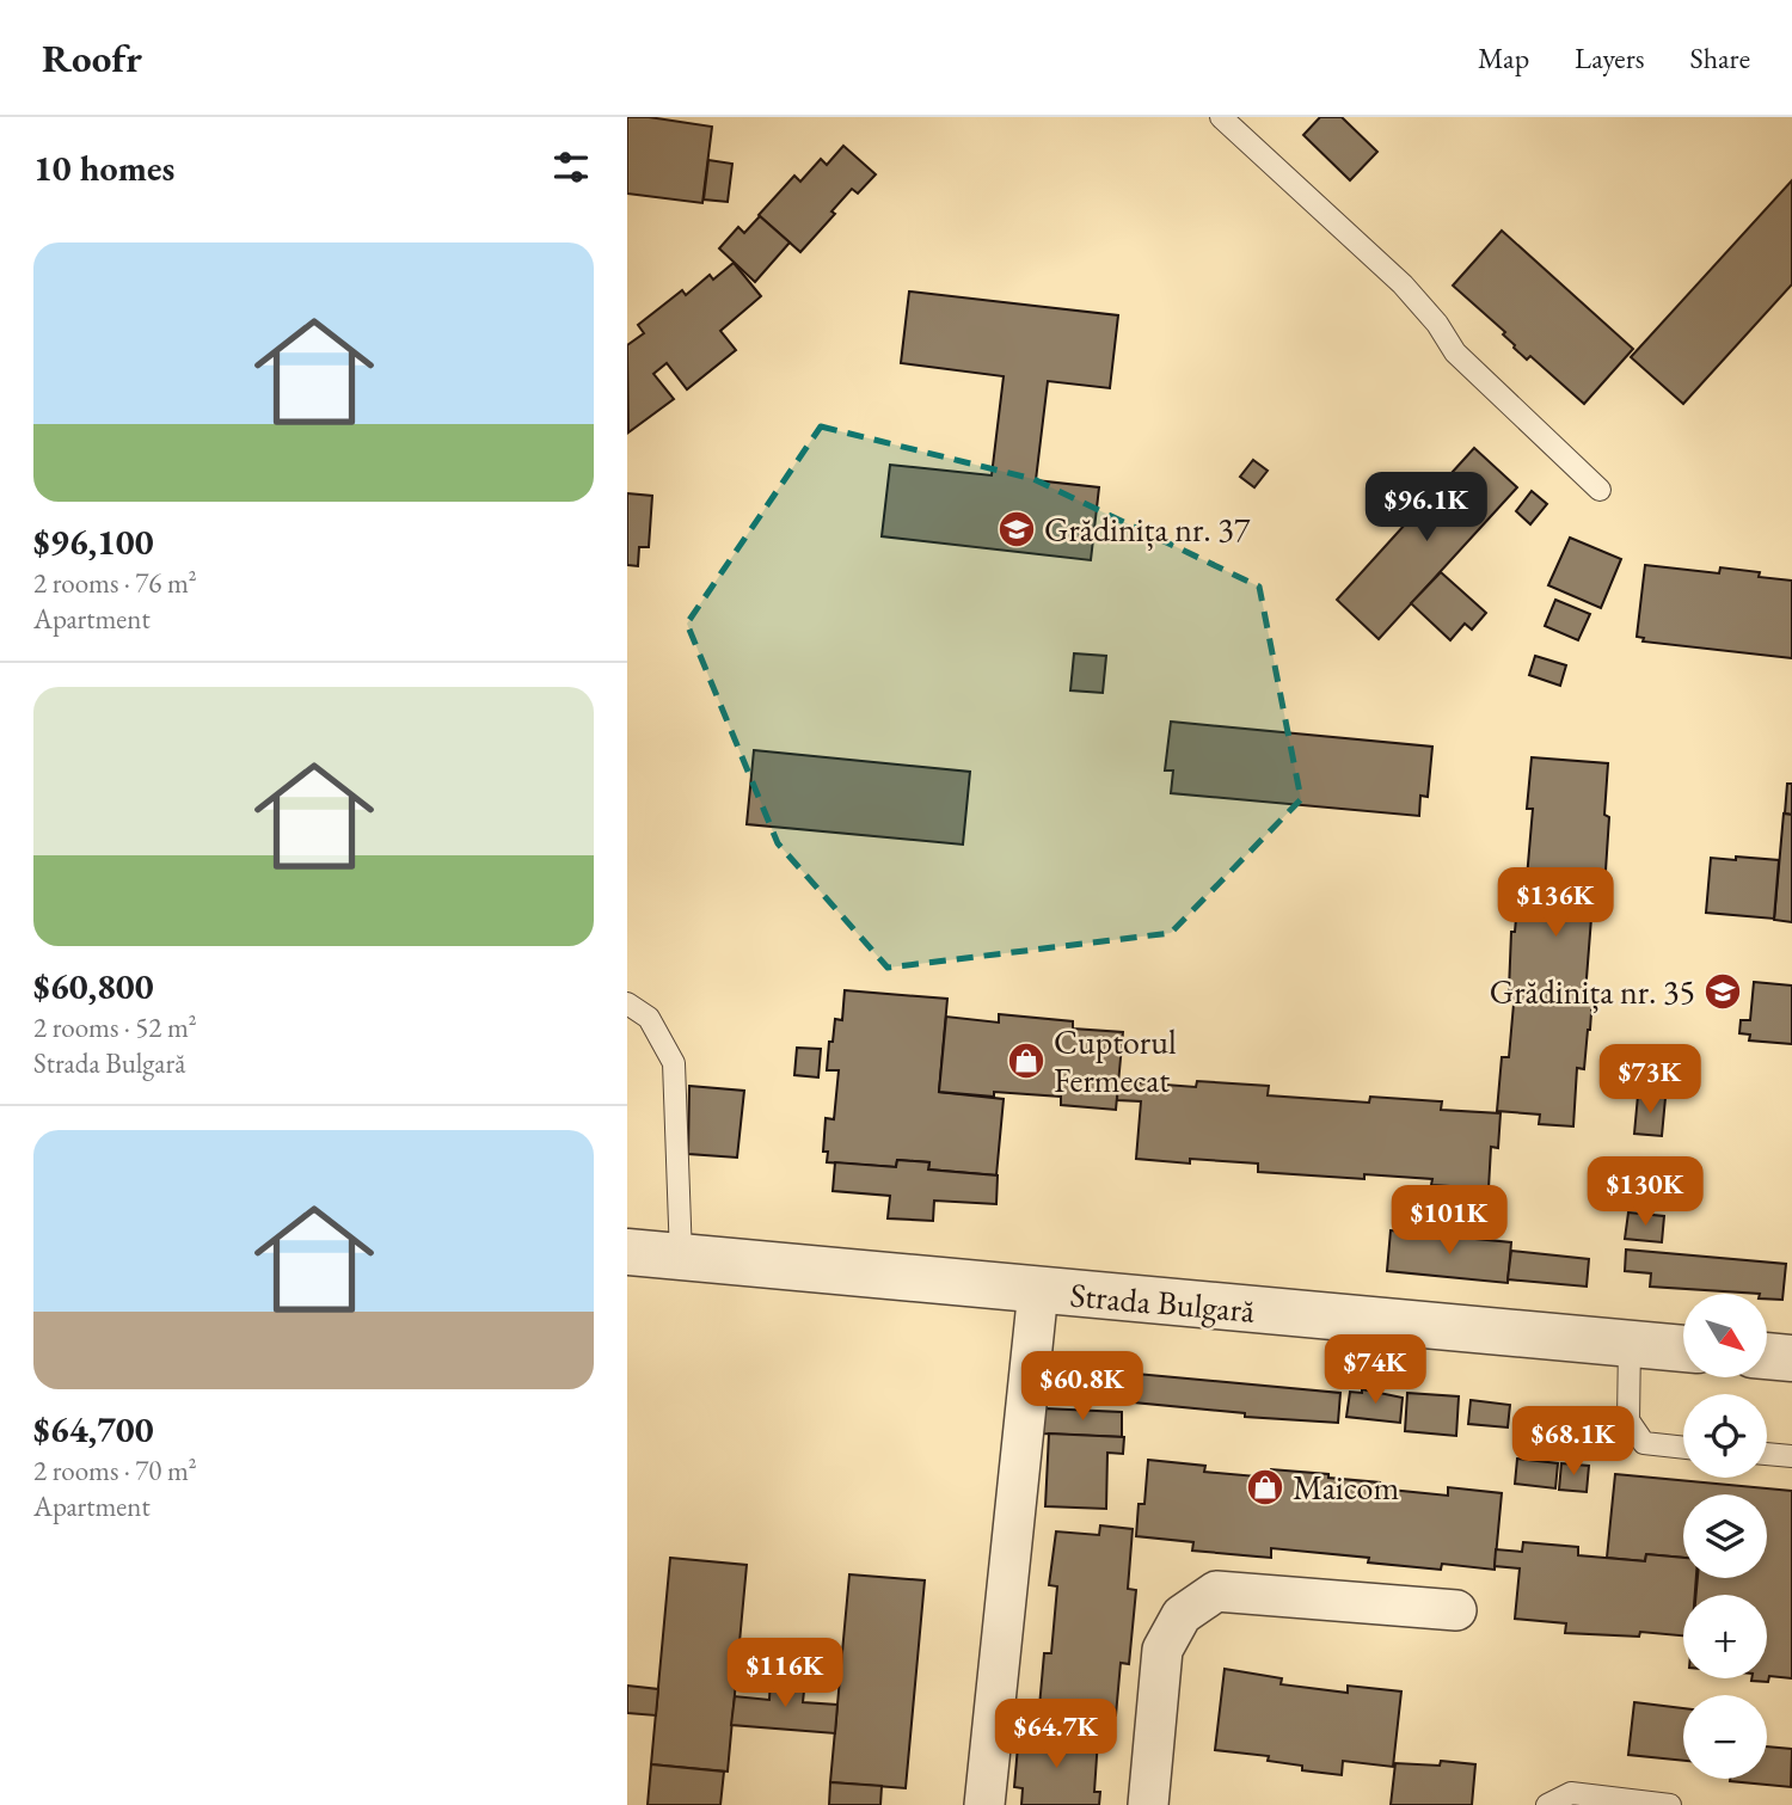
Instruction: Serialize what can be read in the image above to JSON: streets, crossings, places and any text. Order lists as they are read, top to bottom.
{
  "streets": {
    "street": ["Strada Bulgară"]
  },
  "places": {
    "school or university": ["Grădinița nr. 37", "Grădinița nr. 35"],
    "shop": ["Cuptorul Fermecat", "Maicom"]
  },
  "north": "bottom right",
  "page": {
    "header": "Roofr",
    "nav": ["Map", "Layers", "Share"],
    "heading": "10 homes",
    "list": [
      {
        "name": "$96,100",
        "note": "2 rooms · 76 m² · Apartment"
      },
      {
        "name": "$60,800",
        "note": "2 rooms · 52 m² · Strada Bulgară"
      },
      {
        "name": "$64,700",
        "note": "2 rooms · 70 m² · Apartment"
      }
    ],
    "price": [
      "$96.1K",
      "$136K",
      "$73K",
      "$130K",
      "$101K",
      "$74K",
      "$60.8K",
      "$68.1K",
      "$116K",
      "$64.7K"
    ],
    "map_buttons": ["+", "−"]
  }
}
